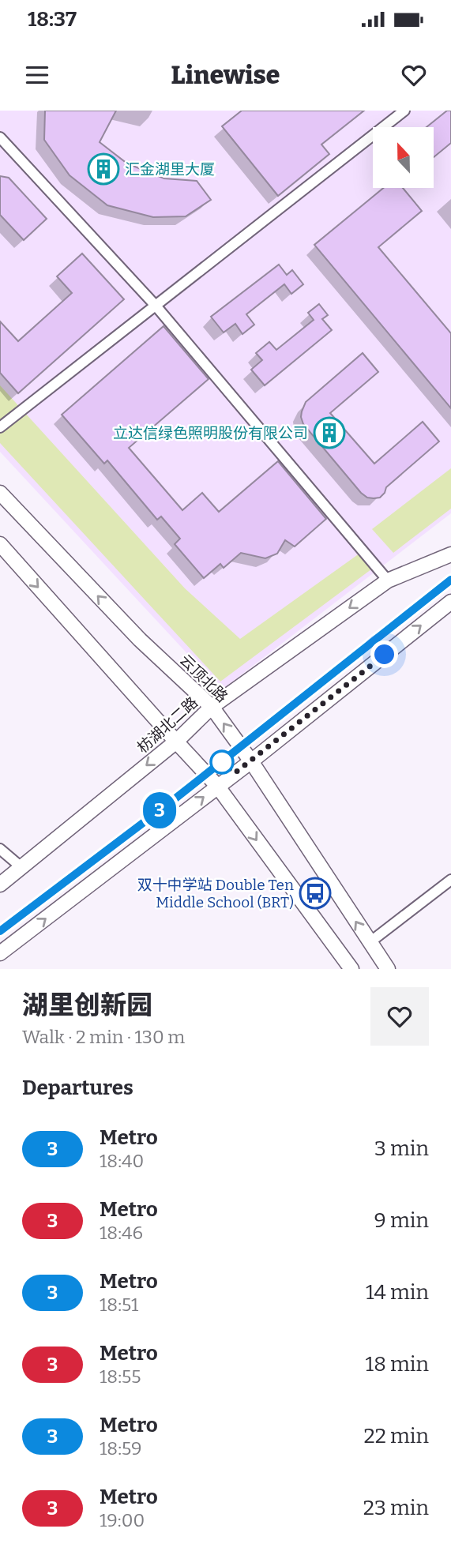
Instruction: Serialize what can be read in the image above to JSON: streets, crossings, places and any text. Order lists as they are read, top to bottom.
{
  "streets": {
    "main road": ["云顶北路", "枋湖北二路"]
  },
  "crossings": [
    ["云顶北路", "枋湖北二路"]
  ],
  "places": {
    "building": ["汇金湖里大厦", "立达信绿色照明股份有限公司"],
    "bus stop": ["双十中学站 Double Ten Middle School (BRT)"]
  },
  "lines": ["metro line 3"],
  "north": "top",
  "page": {
    "status": "18:37",
    "header": "Linewise",
    "on_map": "3",
    "heading": [
      ["湖里创新园", "Walk · 2 min · 130 m"],
      "Departures"
    ],
    "list": [
      {
        "mark": "3",
        "name": "Metro",
        "note": "18:40",
        "value": "3 min"
      },
      {
        "mark": "3",
        "name": "Metro",
        "note": "18:46",
        "value": "9 min"
      },
      {
        "mark": "3",
        "name": "Metro",
        "note": "18:51",
        "value": "14 min"
      },
      {
        "mark": "3",
        "name": "Metro",
        "note": "18:55",
        "value": "18 min"
      },
      {
        "mark": "3",
        "name": "Metro",
        "note": "18:59",
        "value": "22 min"
      },
      {
        "mark": "3",
        "name": "Metro",
        "note": "19:00",
        "value": "23 min"
      }
    ]
  }
}
